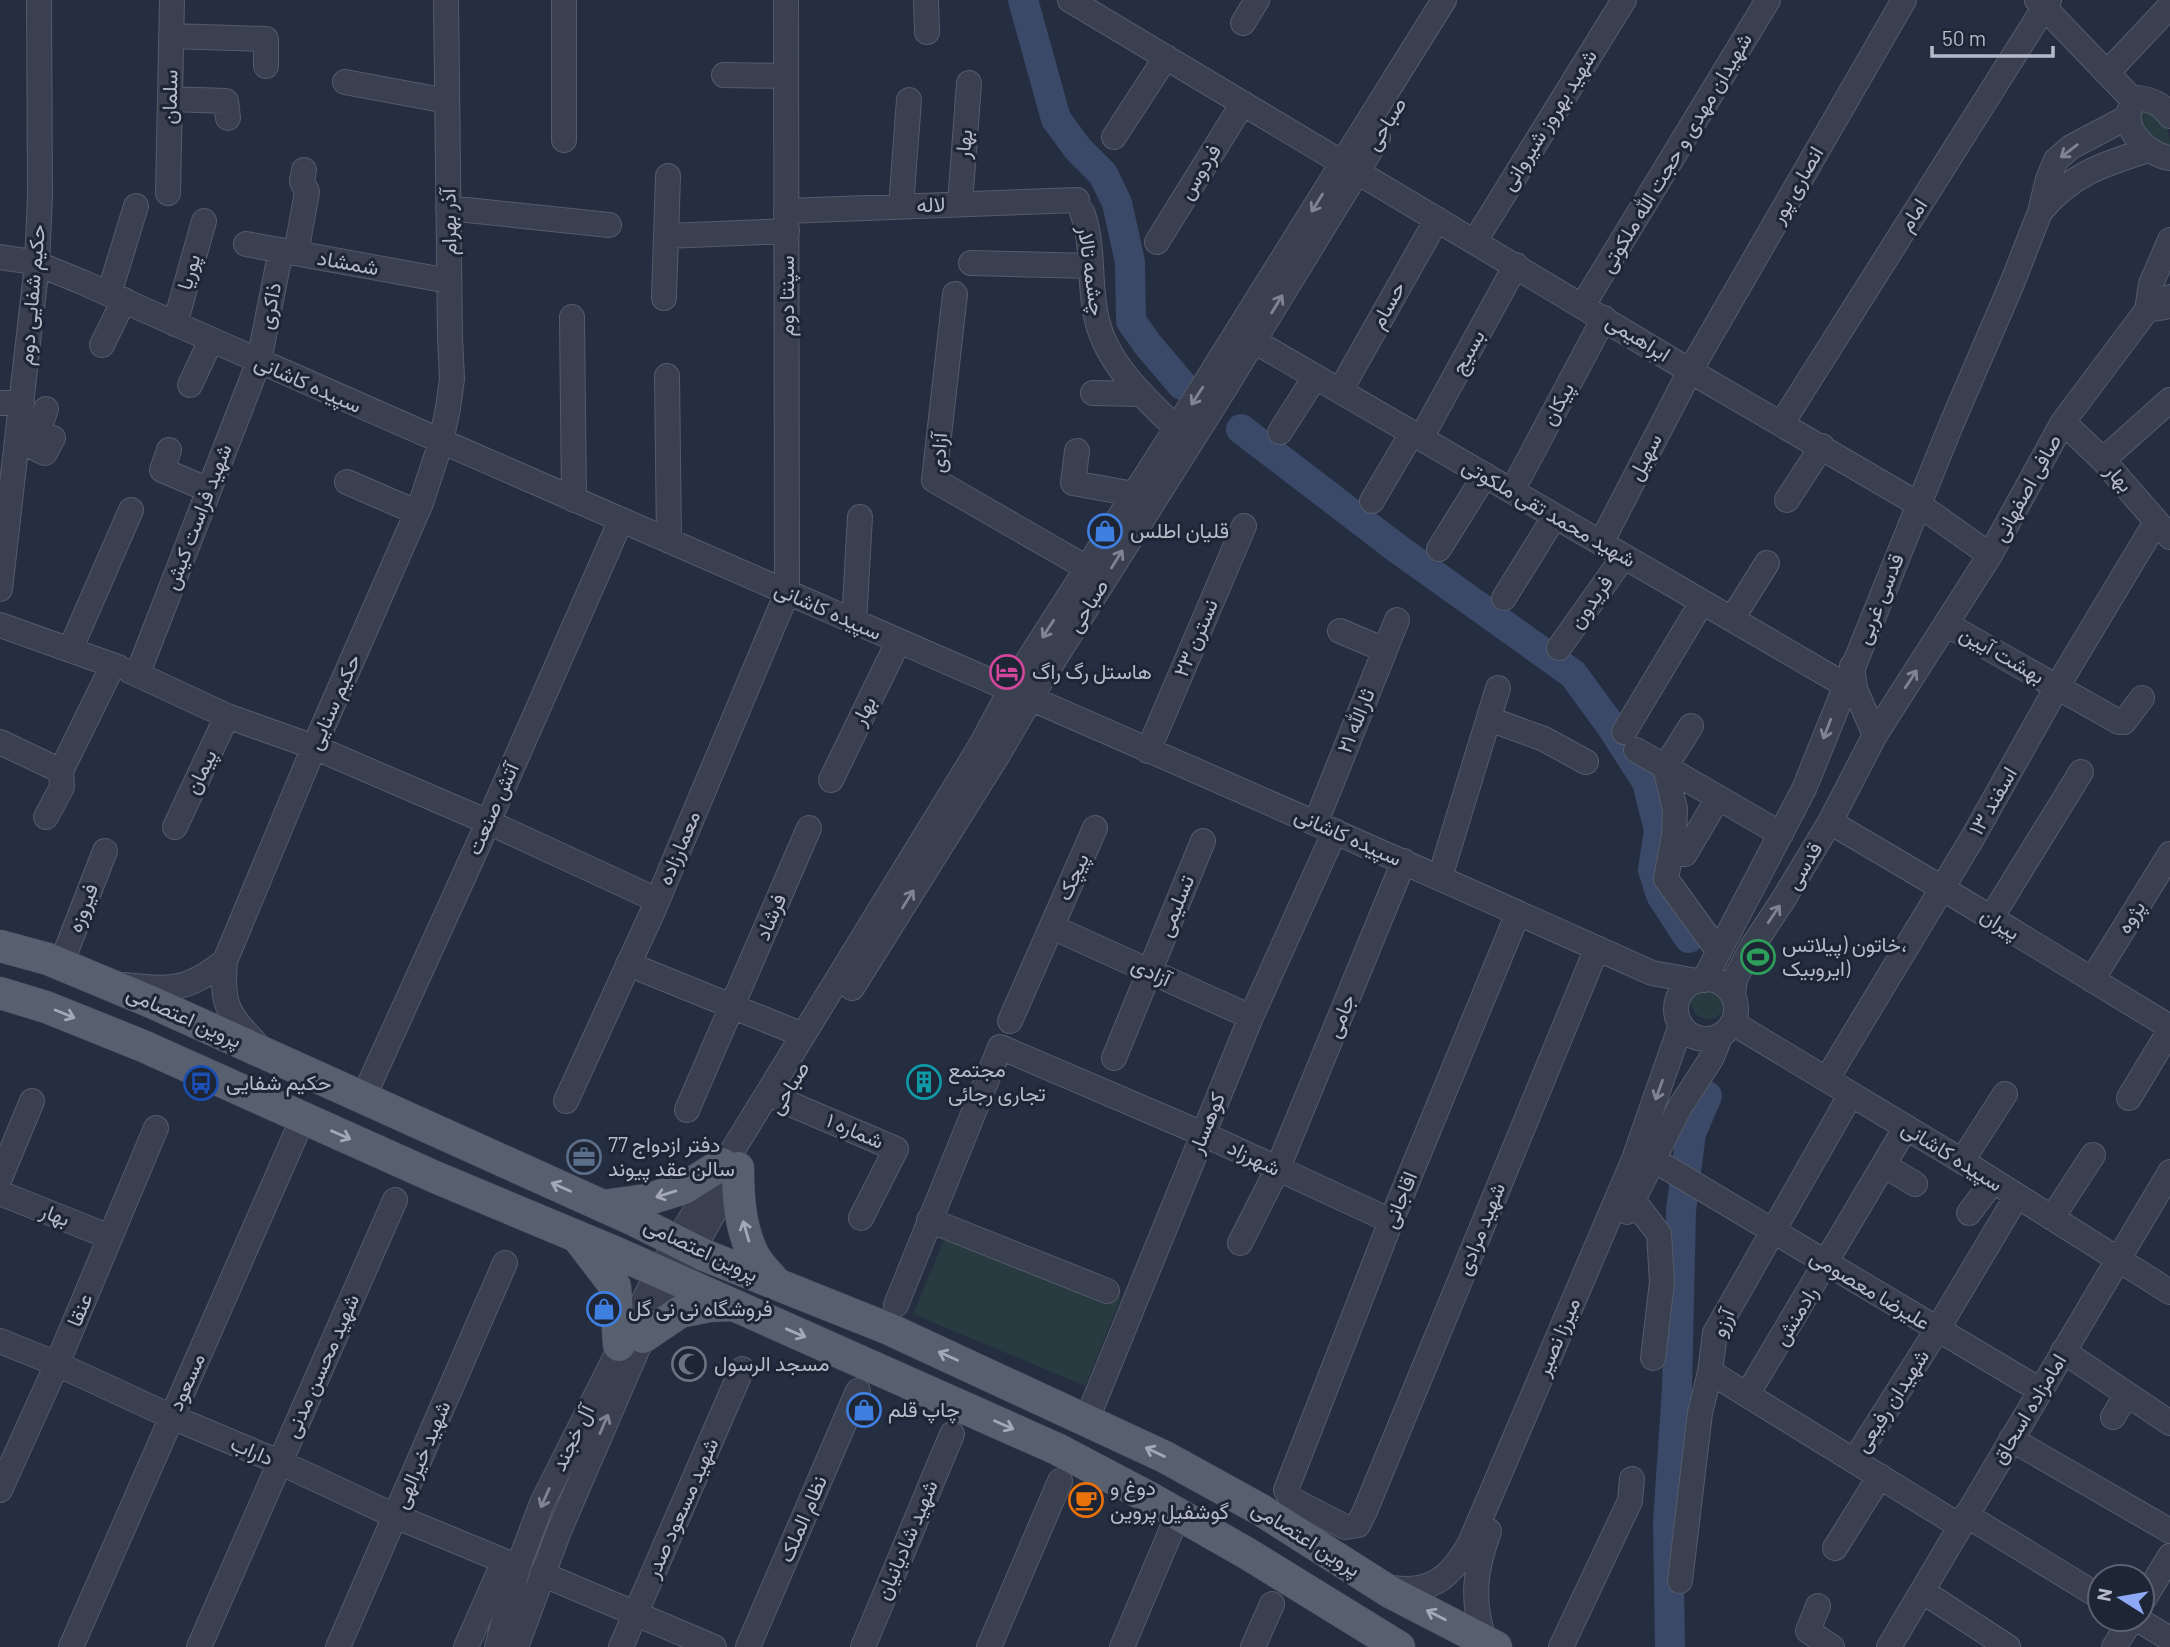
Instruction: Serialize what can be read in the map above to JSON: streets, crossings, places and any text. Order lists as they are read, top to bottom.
{
  "streets": {
    "main road": ["پروین اعتصامی"],
    "street": [
      "سلمان",
      "شهید بهروز شیروانی",
      "صباحی",
      "بهار",
      "شهیدان مهدی و حجت الله ملکوتی",
      "فردوس",
      "انصاری پور",
      "لاله",
      "امام",
      "آذر بهرام",
      "شمشاد",
      "چشمه تالار",
      "پوریا",
      "حکیم شفایی دوم",
      "سپنتا دوم",
      "حسام",
      "ذاکری",
      "ابراهیمی",
      "بسیج",
      "سپیده کاشانی",
      "پیکان",
      "آزادی",
      "سهیل",
      "صافی اصفهانی",
      "شهید محمد تقی ملکوتی",
      "شهید فراست کیش",
      "قدسی غربی",
      "فریدون",
      "نسترن ۲۳",
      "بهشت آیین",
      "حکیم سنایی",
      "ثارالله ۲۱",
      "پیمان",
      "اسفند ۱۳",
      "آتش صنعت",
      "معمارزاده",
      "قدسی",
      "پیچک",
      "تسلیمی",
      "فیروزه",
      "فرشاد",
      "پژوه",
      "پیران",
      "جامی",
      "کوهسار",
      "شماره ۱",
      "شهرزاد",
      "اقاجانی",
      "شهید مرادی",
      "علیرضا معصومی",
      "عنقا",
      "رادمنش",
      "آرزو",
      "میرزا نصیر",
      "شهید محسن مدنی",
      "مسعود",
      "شهیدان رفیعی",
      "امامزاده اسحاق",
      "آل خجند",
      "داراب",
      "شهید خیرالهی",
      "شهید مسعود صدر",
      "نظام الملک",
      "شهید شادیانیان"
    ]
  },
  "crossings": [
    ["شهید بهروز شیروانی", "ابراهیمی"],
    ["صباحی", "چشمه تالار"],
    ["صباحی", "ابراهیمی"],
    ["صباحی", "سپیده کاشانی"],
    ["صباحی", "آزادی"],
    ["صباحی", "شهید محمد تقی ملکوتی"],
    ["صباحی", "پروین اعتصامی"],
    ["صباحی", "شماره ۱"],
    ["صباحی", "آل خجند"],
    ["بهار", "لاله"],
    ["بهار", "سپیده کاشانی"],
    ["بهار", "صافی اصفهانی"],
    ["بهار", "اسفند ۱۳"],
    ["بهار", "عنقا"],
    ["شهیدان مهدی و حجت الله ملکوتی", "ابراهیمی"],
    ["شهیدان مهدی و حجت الله ملکوتی", "پیکان"],
    ["فردوس", "ابراهیمی"],
    ["انصاری پور", "ابراهیمی"],
    ["انصاری پور", "سهیل"],
    ["لاله", "چشمه تالار"],
    ["لاله", "سپنتا دوم"],
    ["امام", "ابراهیمی"],
    ["آذر بهرام", "شمشاد"],
    ["آذر بهرام", "سپیده کاشانی"],
    ["آذر بهرام", "حکیم سنایی"],
    ["شمشاد", "ذاکری"],
    ["پوریا", "سپیده کاشانی"],
    ["حکیم شفایی دوم", "سپیده کاشانی"],
    ["سپنتا دوم", "سپیده کاشانی"],
    ["سپنتا دوم", "معمارزاده"],
    ["حسام", "ابراهیمی"],
    ["حسام", "شهید محمد تقی ملکوتی"],
    ["ذاکری", "سپیده کاشانی"],
    ["ذاکری", "شهید فراست کیش"],
    ["ابراهیمی", "بسیج"],
    ["ابراهیمی", "پیکان"],
    ["ابراهیمی", "سهیل"],
    ["ابراهیمی", "صافی اصفهانی"],
    ["ابراهیمی", "قدسی غربی"],
    ["بسیج", "شهید محمد تقی ملکوتی"],
    ["سپیده کاشانی", "شهید فراست کیش"],
    ["سپیده کاشانی", "قدسی غربی"],
    ["سپیده کاشانی", "نسترن ۲۳"],
    ["سپیده کاشانی", "حکیم سنایی"],
    ["سپیده کاشانی", "ثارالله ۲۱"],
    ["سپیده کاشانی", "اسفند ۱۳"],
    ["سپیده کاشانی", "آتش صنعت"],
    ["سپیده کاشانی", "معمارزاده"],
    ["سپیده کاشانی", "قدسی"],
    ["سپیده کاشانی", "جامی"],
    ["سپیده کاشانی", "کوهسار"],
    ["سپیده کاشانی", "اقاجانی"],
    ["سپیده کاشانی", "شهید مرادی"],
    ["سپیده کاشانی", "رادمنش"],
    ["سپیده کاشانی", "آرزو"],
    ["سپیده کاشانی", "میرزا نصیر"],
    ["سپیده کاشانی", "شهیدان رفیعی"],
    ["سپیده کاشانی", "امامزاده اسحاق"],
    ["پیکان", "شهید محمد تقی ملکوتی"],
    ["آزادی", "پیچک"],
    ["آزادی", "تسلیمی"],
    ["آزادی", "کوهسار"],
    ["سهیل", "شهید محمد تقی ملکوتی"],
    ["صافی اصفهانی", "بهشت آیین"],
    ["صافی اصفهانی", "قدسی"],
    ["شهید محمد تقی ملکوتی", "قدسی غربی"],
    ["شهید محمد تقی ملکوتی", "فریدون"],
    ["قدسی غربی", "قدسی"],
    ["قدسی غربی", "میرزا نصیر"],
    ["بهشت آیین", "اسفند ۱۳"],
    ["ثارالله ۲۱", "کوهسار"],
    ["اسفند ۱۳", "پیران"],
    ["آتش صنعت", "پروین اعتصامی"],
    ["قدسی", "پیران"],
    ["قدسی", "میرزا نصیر"],
    ["فیروزه", "پروین اعتصامی"],
    ["پژوه", "پیران"],
    ["جامی", "شهرزاد"],
    ["پروین اعتصامی", "کوهسار"],
    ["پروین اعتصامی", "میرزا نصیر"],
    ["پروین اعتصامی", "مسعود"],
    ["پروین اعتصامی", "آل خجند"],
    ["کوهسار", "شهرزاد"],
    ["شهرزاد", "اقاجانی"],
    ["اقاجانی", "شهید مرادی"],
    ["علیرضا معصومی", "رادمنش"],
    ["علیرضا معصومی", "آرزو"],
    ["علیرضا معصومی", "میرزا نصیر"],
    ["علیرضا معصومی", "شهیدان رفیعی"],
    ["علیرضا معصومی", "امامزاده اسحاق"],
    ["عنقا", "داراب"],
    ["شهید محسن مدنی", "داراب"],
    ["مسعود", "داراب"],
    ["داراب", "شهید خیرالهی"]
  ],
  "one_way": ["قدسی"],
  "places": {
    "shop": ["قلیان اطلس", "فروشگاه نی نی گل", "چاپ قلم"],
    "hotel": ["هاستل رگ راگ"],
    "sports": ["خاتون (پیلاتس، ایروبیک)"],
    "building": ["مجتمع تجاری رجائی"],
    "bus stop": ["حکیم شفایی"],
    "office": ["دفتر ازدواج 77 سالن عقد پیوند"],
    "mosque": ["مسجد الرسول"],
    "cafe": ["دوغ و گوشفیل پروین"]
  },
  "scale_bar": "50 m",
  "north": "left"
}
